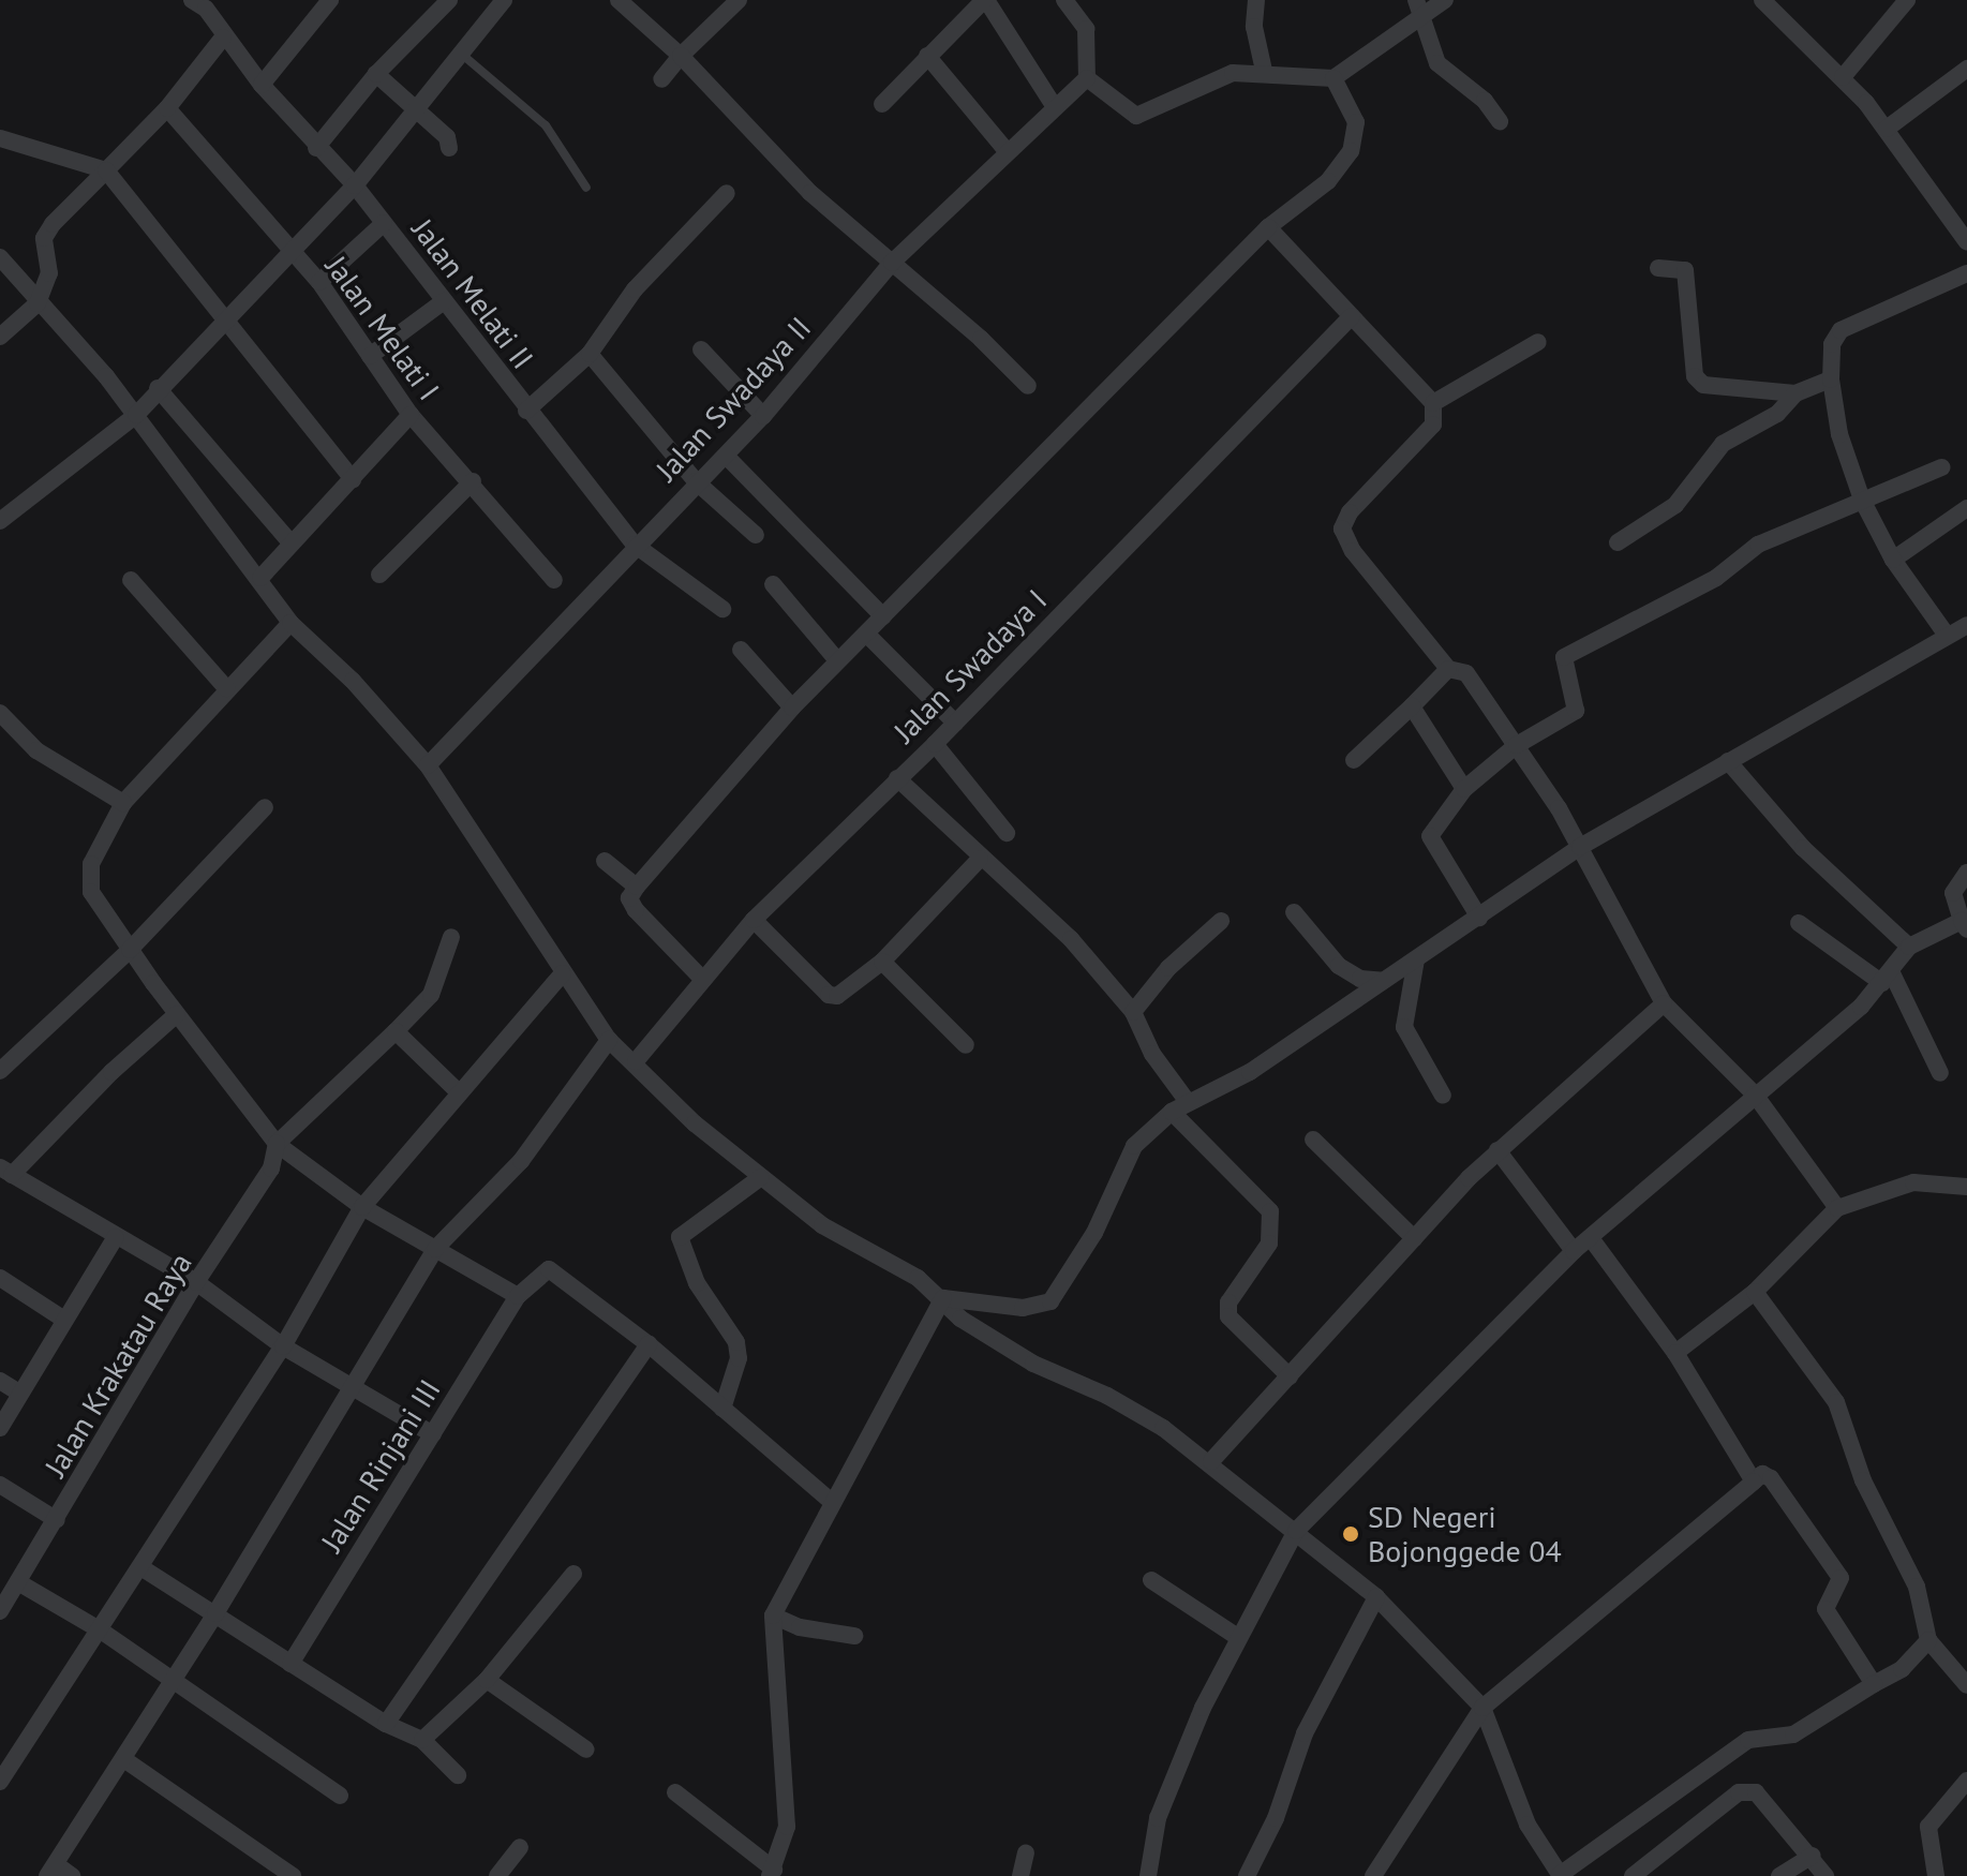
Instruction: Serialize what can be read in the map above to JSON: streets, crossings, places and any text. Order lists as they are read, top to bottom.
{
  "streets": {
    "street": [
      "Jalan Melati II",
      "Jalan Melati I",
      "Jalan Swadaya II",
      "Jalan Swadaya I",
      "Jalan Krakatau Raya",
      "Jalan Rinjani III"
    ]
  },
  "crossings": [
    ["Jalan Melati II", "Jalan Swadaya II"]
  ],
  "places": ["SD Negeri Bojonggede 04"]
}
